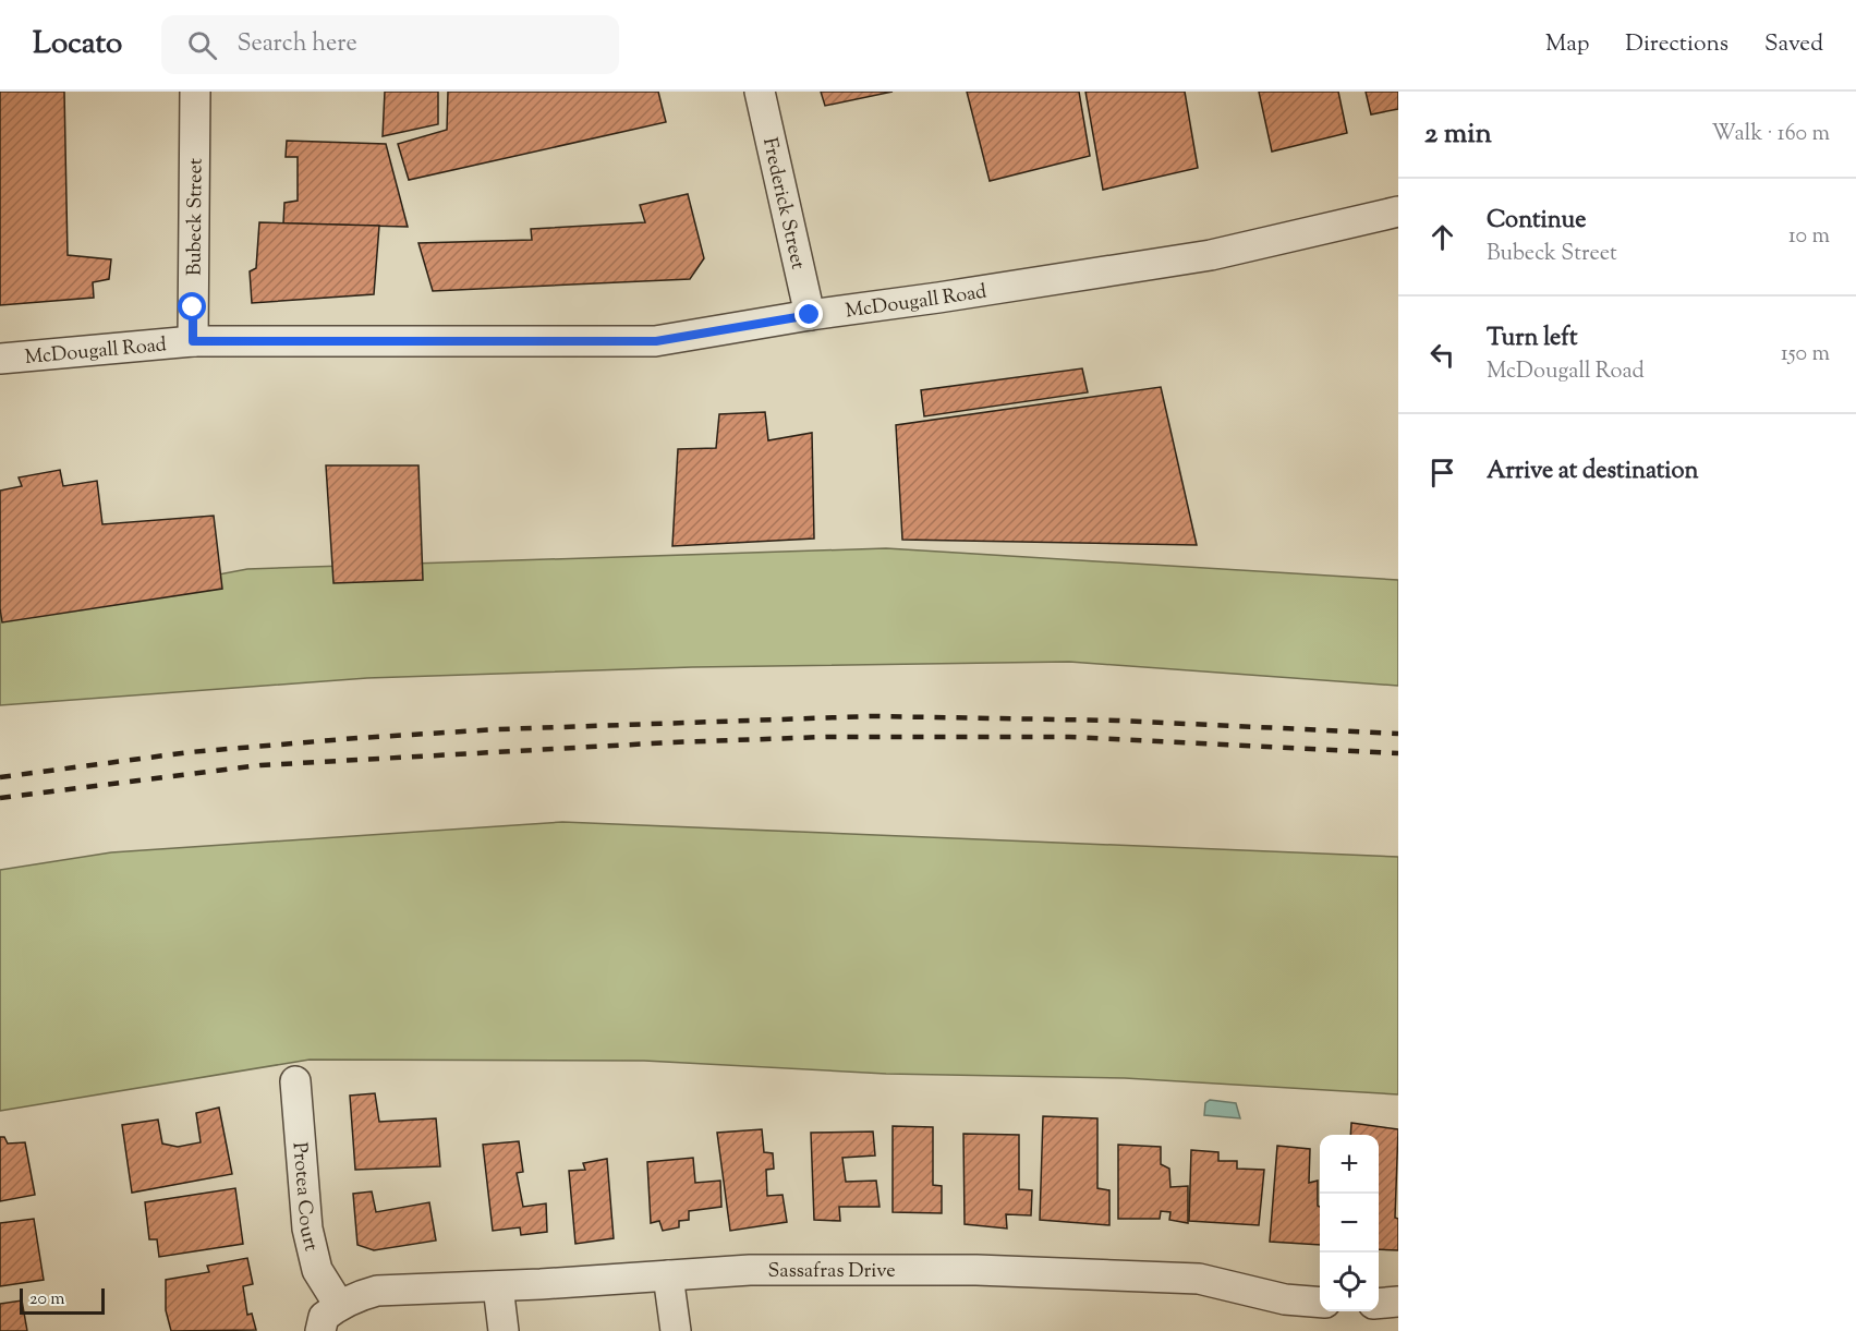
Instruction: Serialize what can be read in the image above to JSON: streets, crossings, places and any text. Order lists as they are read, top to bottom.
{
  "streets": {
    "street": [
      "Frederick Street",
      "Bubeck Street",
      "McDougall Road",
      "Protea Court",
      "Sassafras Drive"
    ]
  },
  "crossings": [
    ["Frederick Street", "McDougall Road"],
    ["Bubeck Street", "McDougall Road"],
    ["Protea Court", "Sassafras Drive"]
  ],
  "scale_bar": "20 m",
  "page": {
    "header": "Locato",
    "search": "Search here",
    "nav": ["Map", "Directions", "Saved"],
    "heading": ["2 min", "Walk · 160 m"],
    "list": [
      ["Continue", "Bubeck Street", "10 m"],
      ["Turn left", "McDougall Road", "150 m"],
      "Arrive at destination"
    ],
    "map_buttons": ["+", "−"],
    "scale": "20 m"
  }
}
